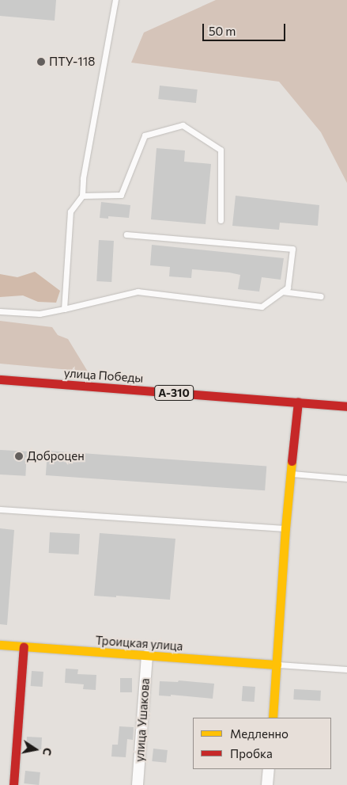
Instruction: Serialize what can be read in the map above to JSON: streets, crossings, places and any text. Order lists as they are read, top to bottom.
{
  "streets": {
    "main road": ["улица Победы", "А-310", "Троицкая улица"],
    "street": ["улица Ушакова"]
  },
  "crossings": [
    ["Троицкая улица", "улица Ушакова"]
  ],
  "places": ["ПТУ-118", "Доброцен"],
  "legend": ["Медленно", "Пробка"],
  "scale_bar": "50 m",
  "north": "right"
}
